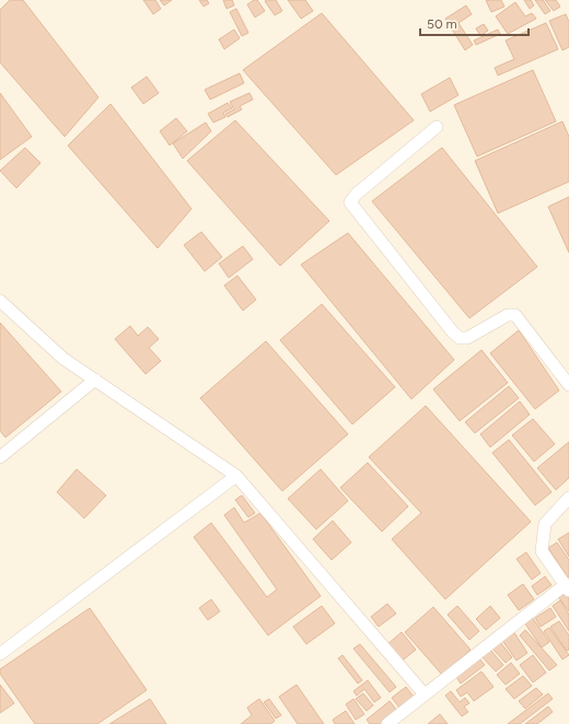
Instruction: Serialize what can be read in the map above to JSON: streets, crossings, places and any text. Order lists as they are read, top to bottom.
{
  "scale_bar": "50 m"
}
